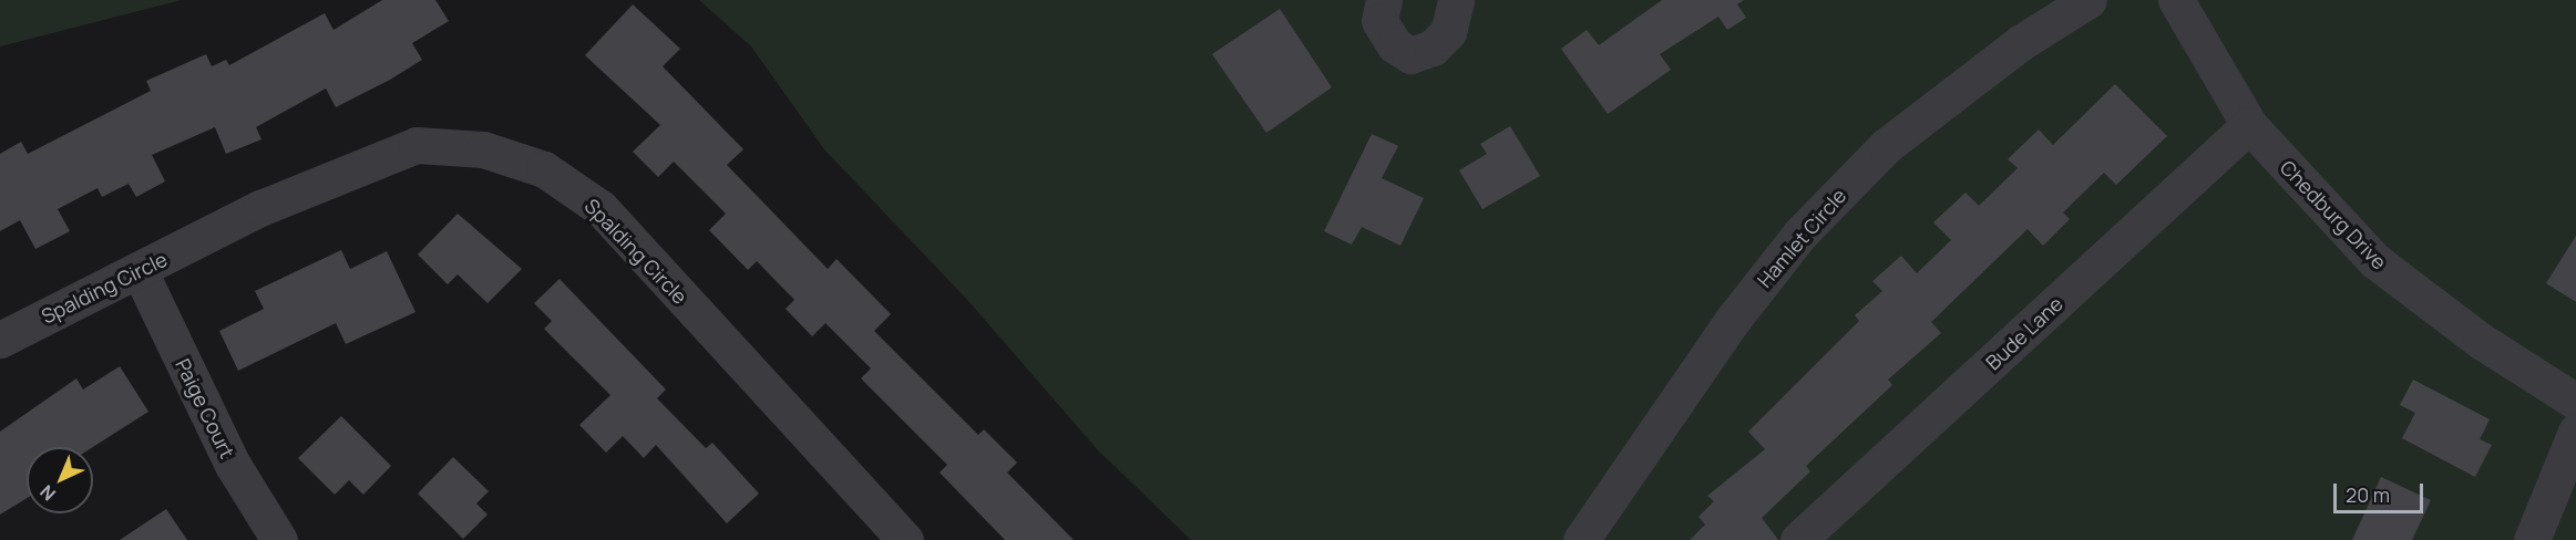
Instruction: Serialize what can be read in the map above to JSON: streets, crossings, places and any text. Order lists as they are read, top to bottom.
{
  "streets": {
    "street": [
      "Chedburg Drive",
      "Hamlet Circle",
      "Spalding Circle",
      "Bude Lane",
      "Paige Court"
    ]
  },
  "crossings": [
    ["Chedburg Drive", "Bude Lane"],
    ["Spalding Circle", "Paige Court"]
  ],
  "scale_bar": "20 m",
  "north": "bottom left"
}
